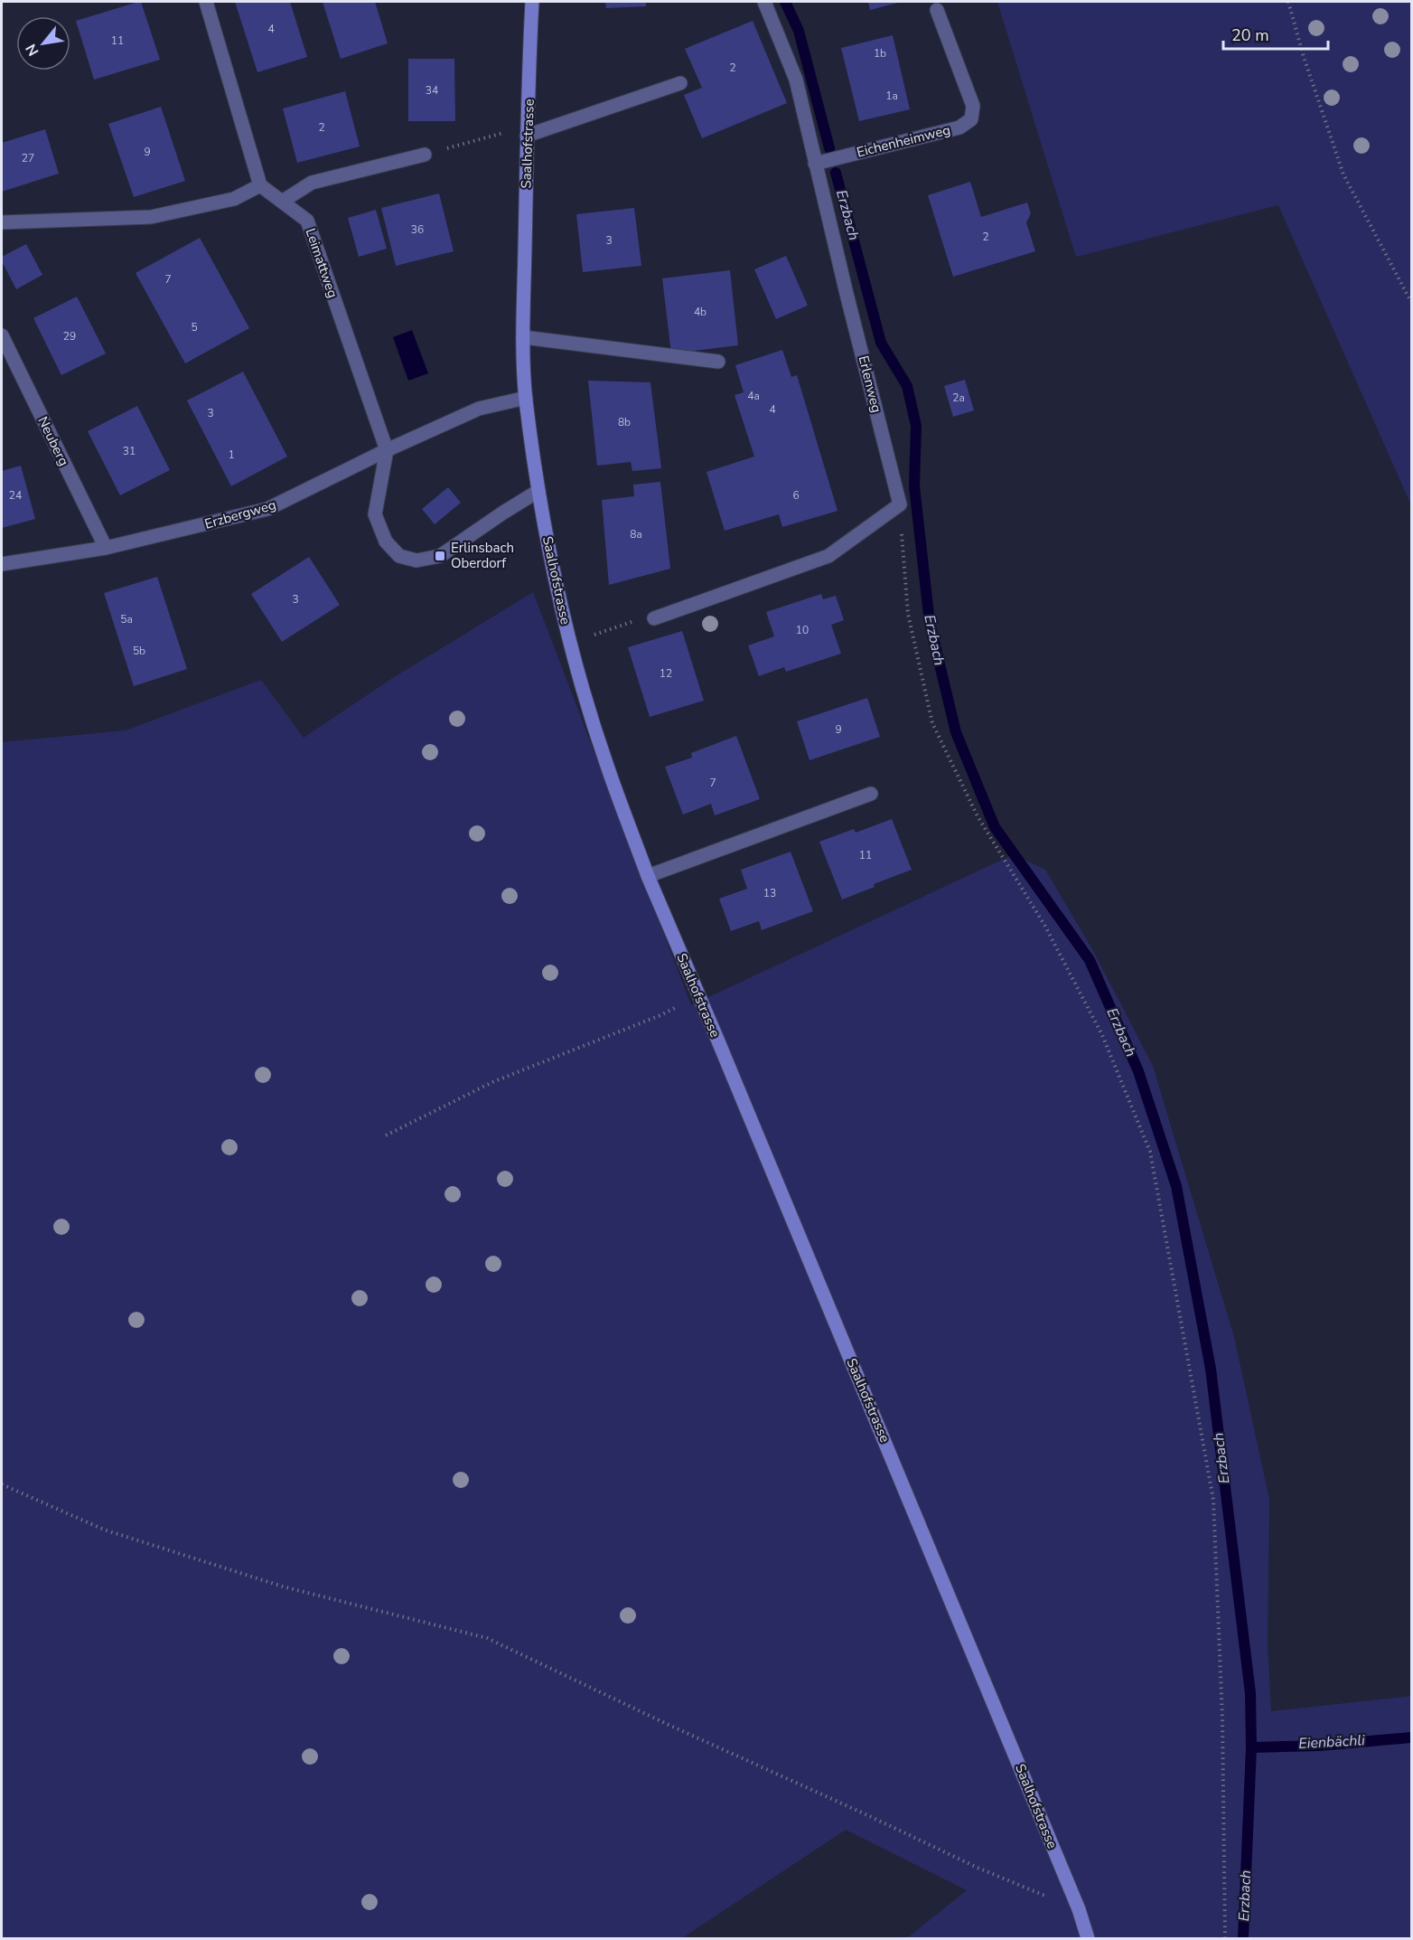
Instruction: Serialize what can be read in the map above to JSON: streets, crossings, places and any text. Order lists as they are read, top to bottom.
{
  "streets": {
    "main road": ["Saalhofstrasse"],
    "street": [
      "Eichenheimweg",
      "Leimattweg",
      "Erlenweg",
      "Neuberg",
      "Erzbergweg"
    ]
  },
  "crossings": [
    ["Eichenheimweg", "Erlenweg"],
    ["Saalhofstrasse", "Erzbergweg"],
    ["Leimattweg", "Erzbergweg"],
    ["Neuberg", "Erzbergweg"]
  ],
  "water": ["Erzbach", "Eienbächli"],
  "places": {
    "transit": ["Erlinsbach Oberdorf"]
  },
  "house_numbers": [
    "4",
    "11",
    "1b",
    "2",
    "34",
    "1a",
    "2",
    "9",
    "27",
    "36",
    "2",
    "3",
    "7",
    "4b",
    "5",
    "29",
    "4a",
    "2a",
    "4",
    "3",
    "8b",
    "31",
    "1",
    "24",
    "6",
    "8a",
    "3",
    "5a",
    "10",
    "5b",
    "12",
    "9",
    "7",
    "11",
    "13"
  ],
  "scale_bar": "20 m",
  "north": "bottom left"
}
